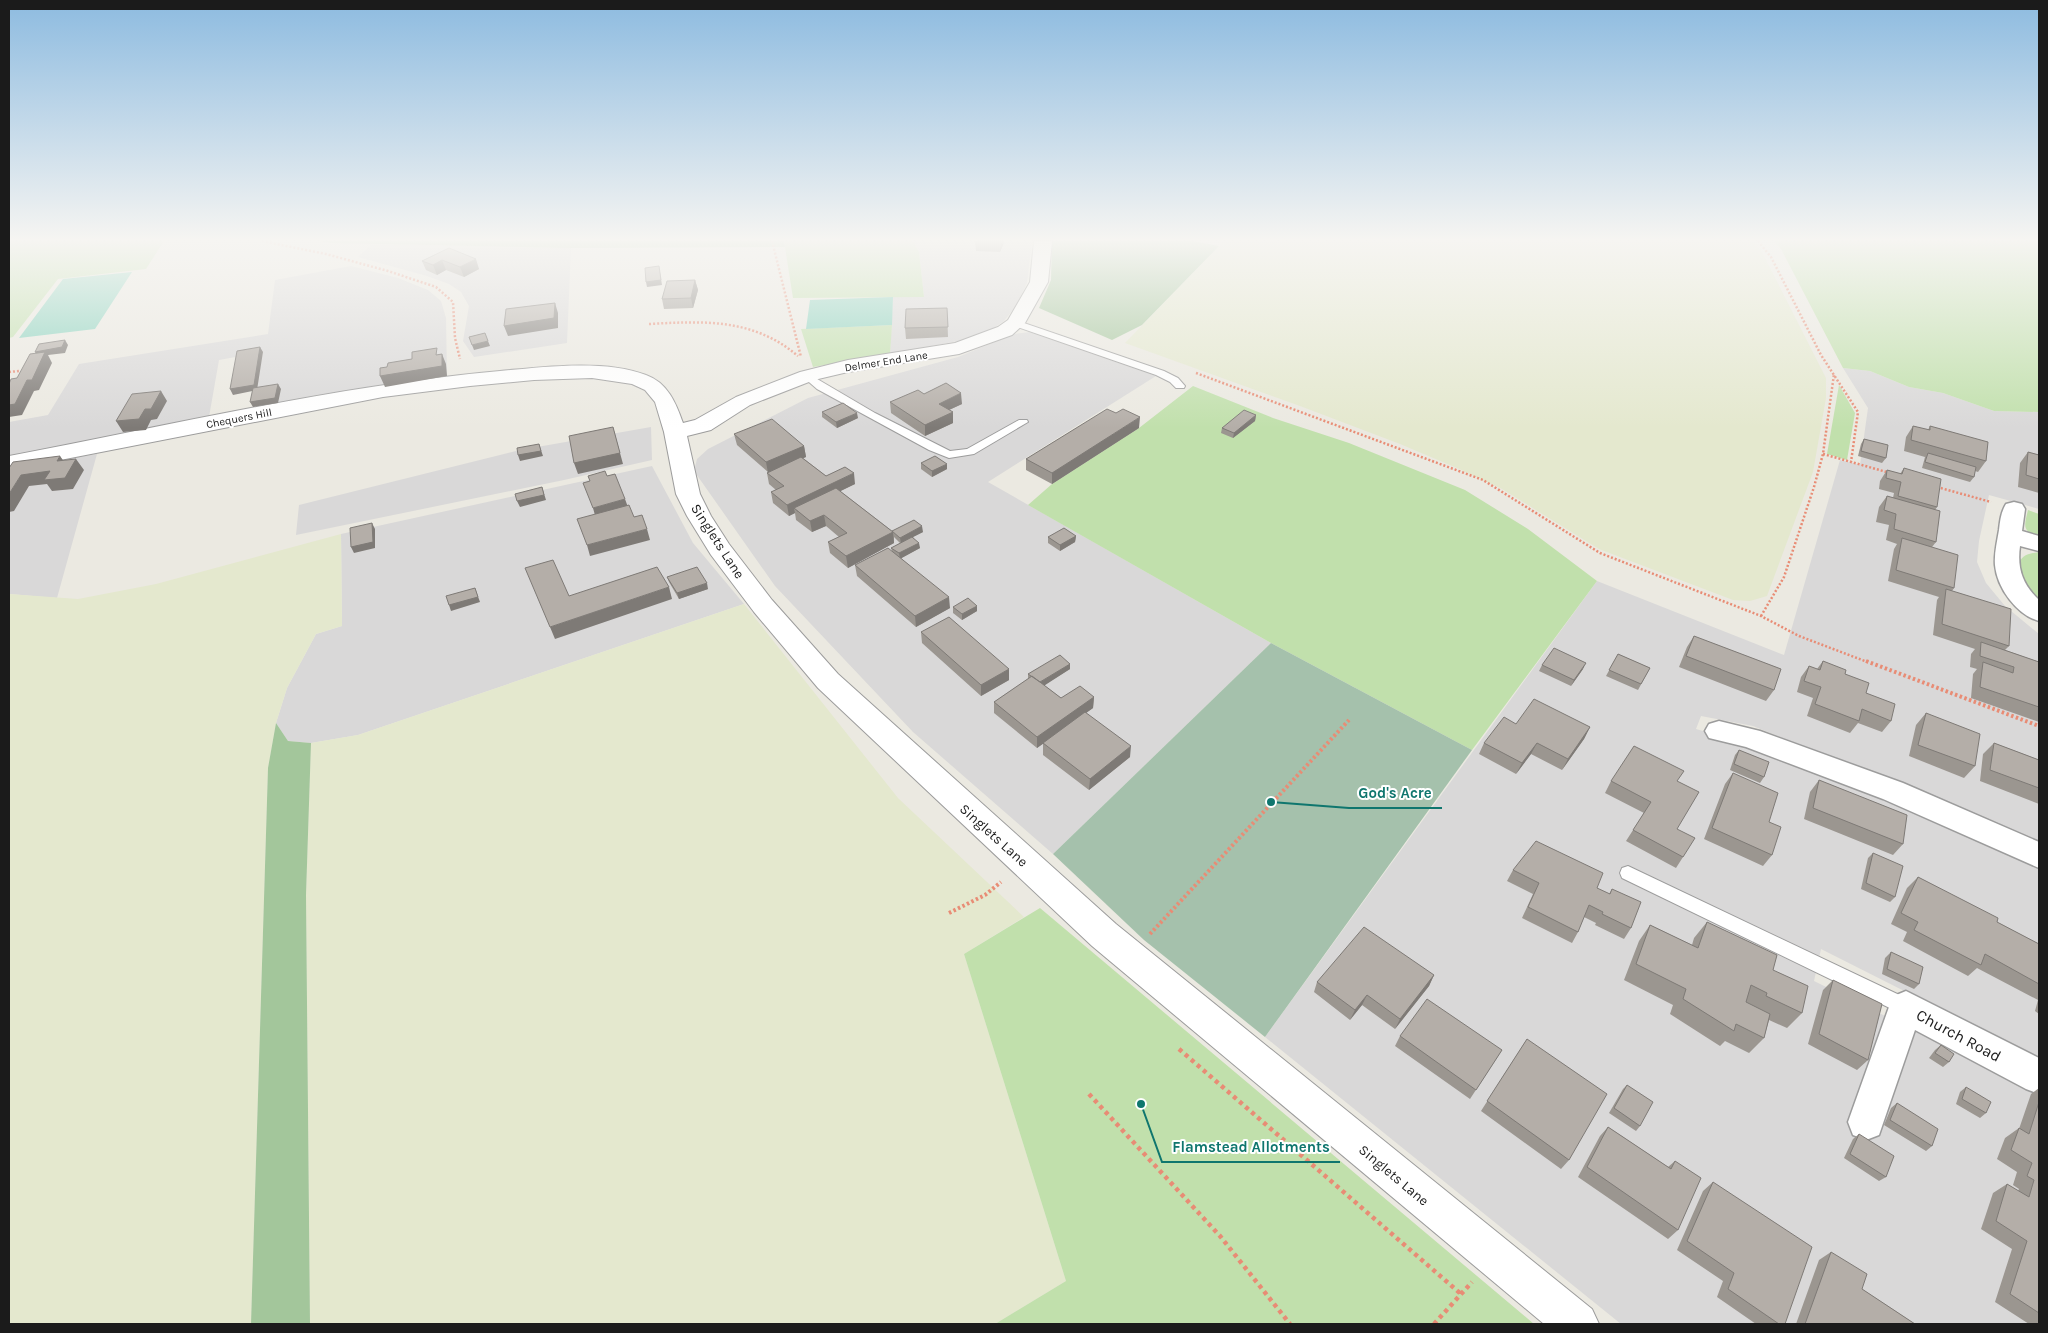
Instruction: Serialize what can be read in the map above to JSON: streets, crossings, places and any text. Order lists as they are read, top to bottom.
{
  "streets": {
    "street": [
      "Delmer End Lane",
      "Chequers Hill",
      "Singlets Lane",
      "Church Road"
    ]
  },
  "crossings": [
    ["Delmer End Lane", "Singlets Lane"],
    ["Chequers Hill", "Singlets Lane"]
  ],
  "places": ["God's Acre", "Flamstead Allotments"]
}
